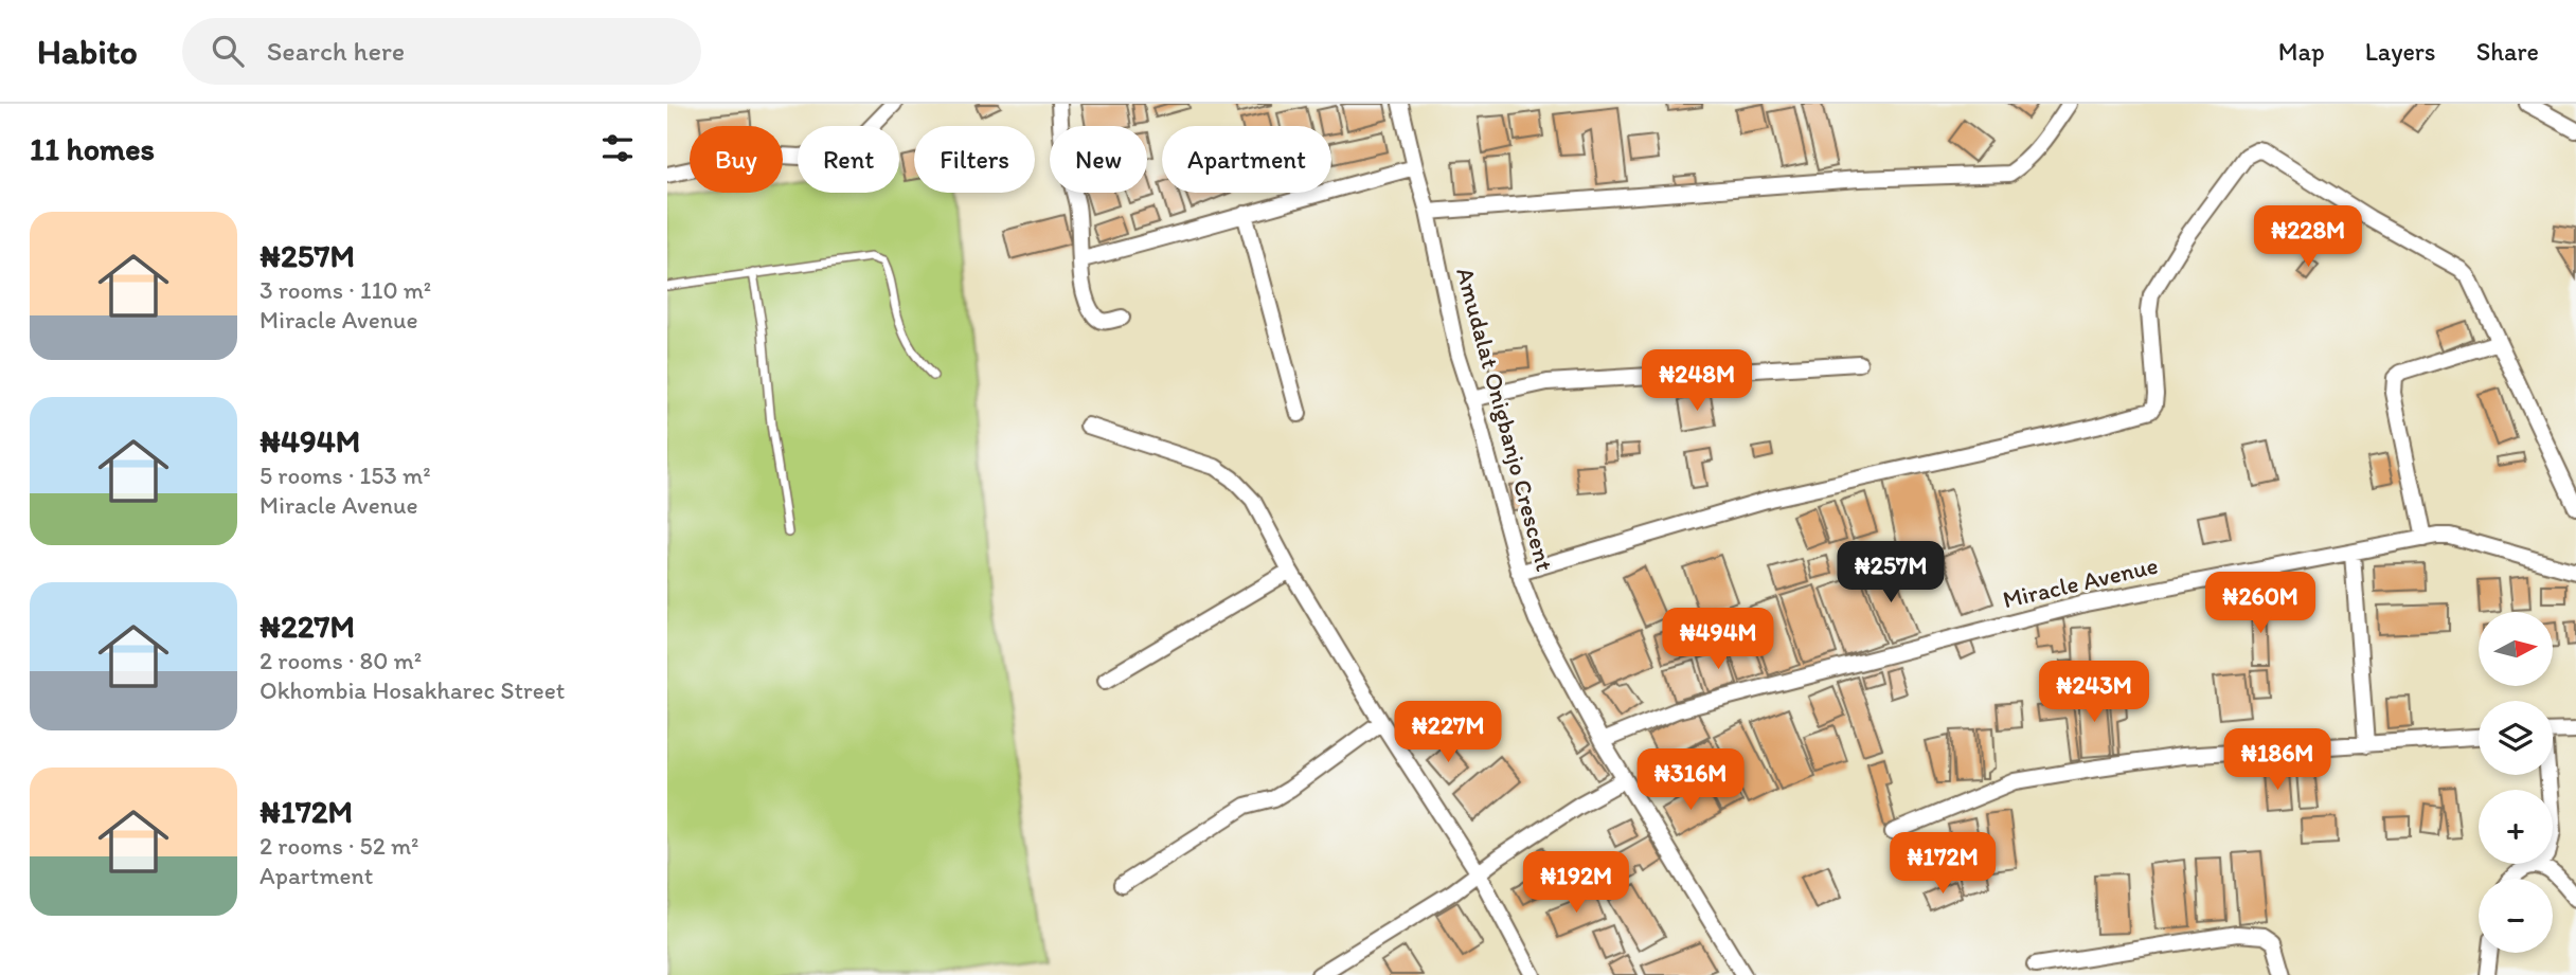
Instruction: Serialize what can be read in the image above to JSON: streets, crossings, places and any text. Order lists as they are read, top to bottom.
{
  "streets": {
    "street": ["Amudalat Onigbanjo Crescent", "Miracle Avenue"]
  },
  "crossings": [
    ["Amudalat Onigbanjo Crescent", "Miracle Avenue"]
  ],
  "north": "right",
  "page": {
    "header": "Habito",
    "search": "Search here",
    "nav": ["Map", "Layers", "Share"],
    "heading": "11 homes",
    "chip": [
      "Buy",
      "Rent",
      "Filters",
      "New",
      "Apartment"
    ],
    "list": [
      {
        "name": "₦257M",
        "note": "3 rooms · 110 m² · Miracle Avenue"
      },
      {
        "name": "₦494M",
        "note": "5 rooms · 153 m² · Miracle Avenue"
      },
      {
        "name": "₦227M",
        "note": "2 rooms · 80 m² · Okhombia Hosakharec Street"
      },
      {
        "name": "₦172M",
        "note": "2 rooms · 52 m² · Apartment"
      }
    ],
    "price": [
      "₦228M",
      "₦248M",
      "₦257M",
      "₦260M",
      "₦494M",
      "₦243M",
      "₦227M",
      "₦186M",
      "₦316M",
      "₦172M",
      "₦192M"
    ],
    "map_buttons": ["+", "−"]
  }
}
